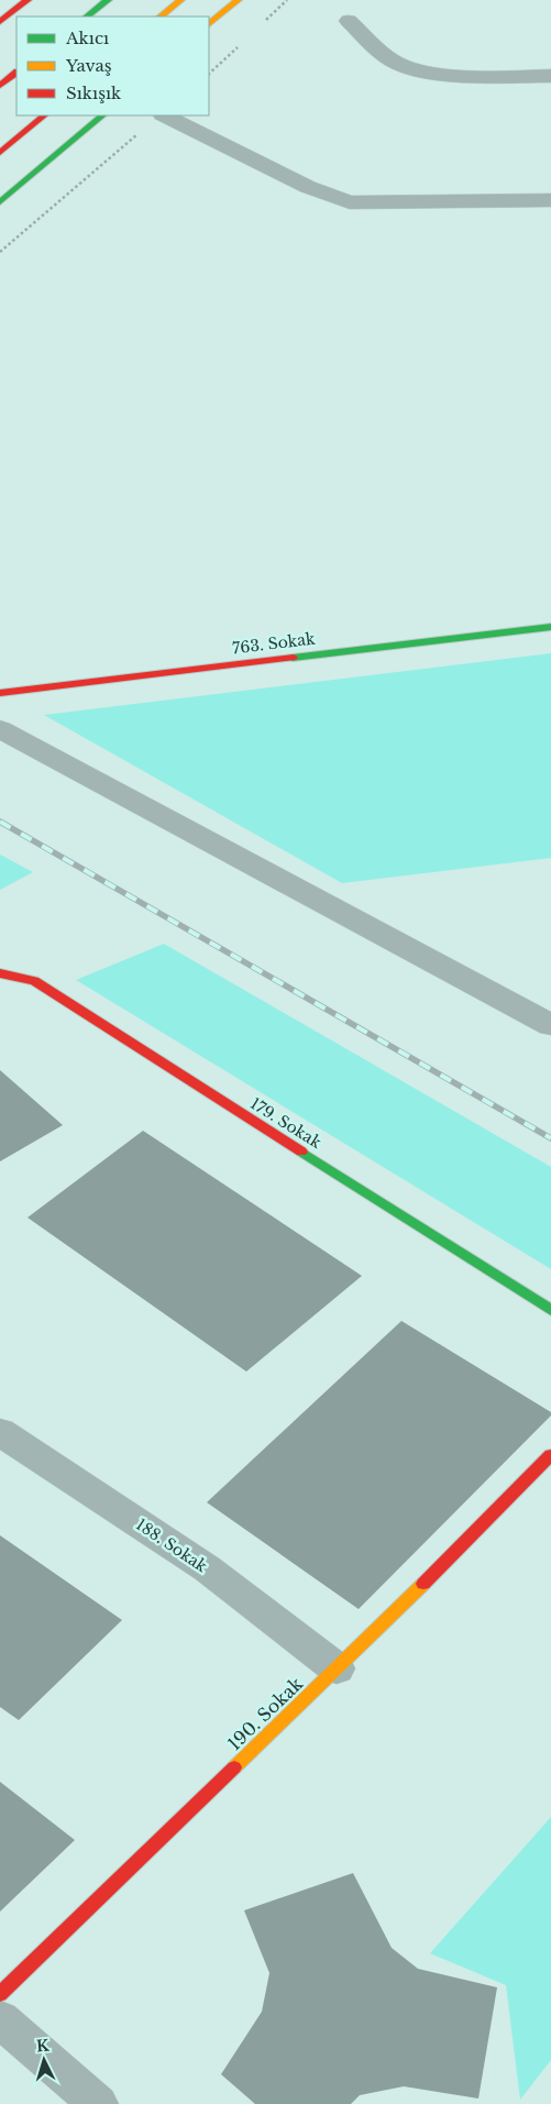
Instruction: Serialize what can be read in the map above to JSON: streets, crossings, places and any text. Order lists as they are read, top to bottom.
{
  "streets": {
    "street": [
      "763. Sokak",
      "179. Sokak",
      "188. Sokak",
      "190. Sokak"
    ]
  },
  "crossings": [
    ["188. Sokak", "190. Sokak"]
  ],
  "legend": ["Akıcı", "Yavaş", "Sıkışık"],
  "north": "top"
}
